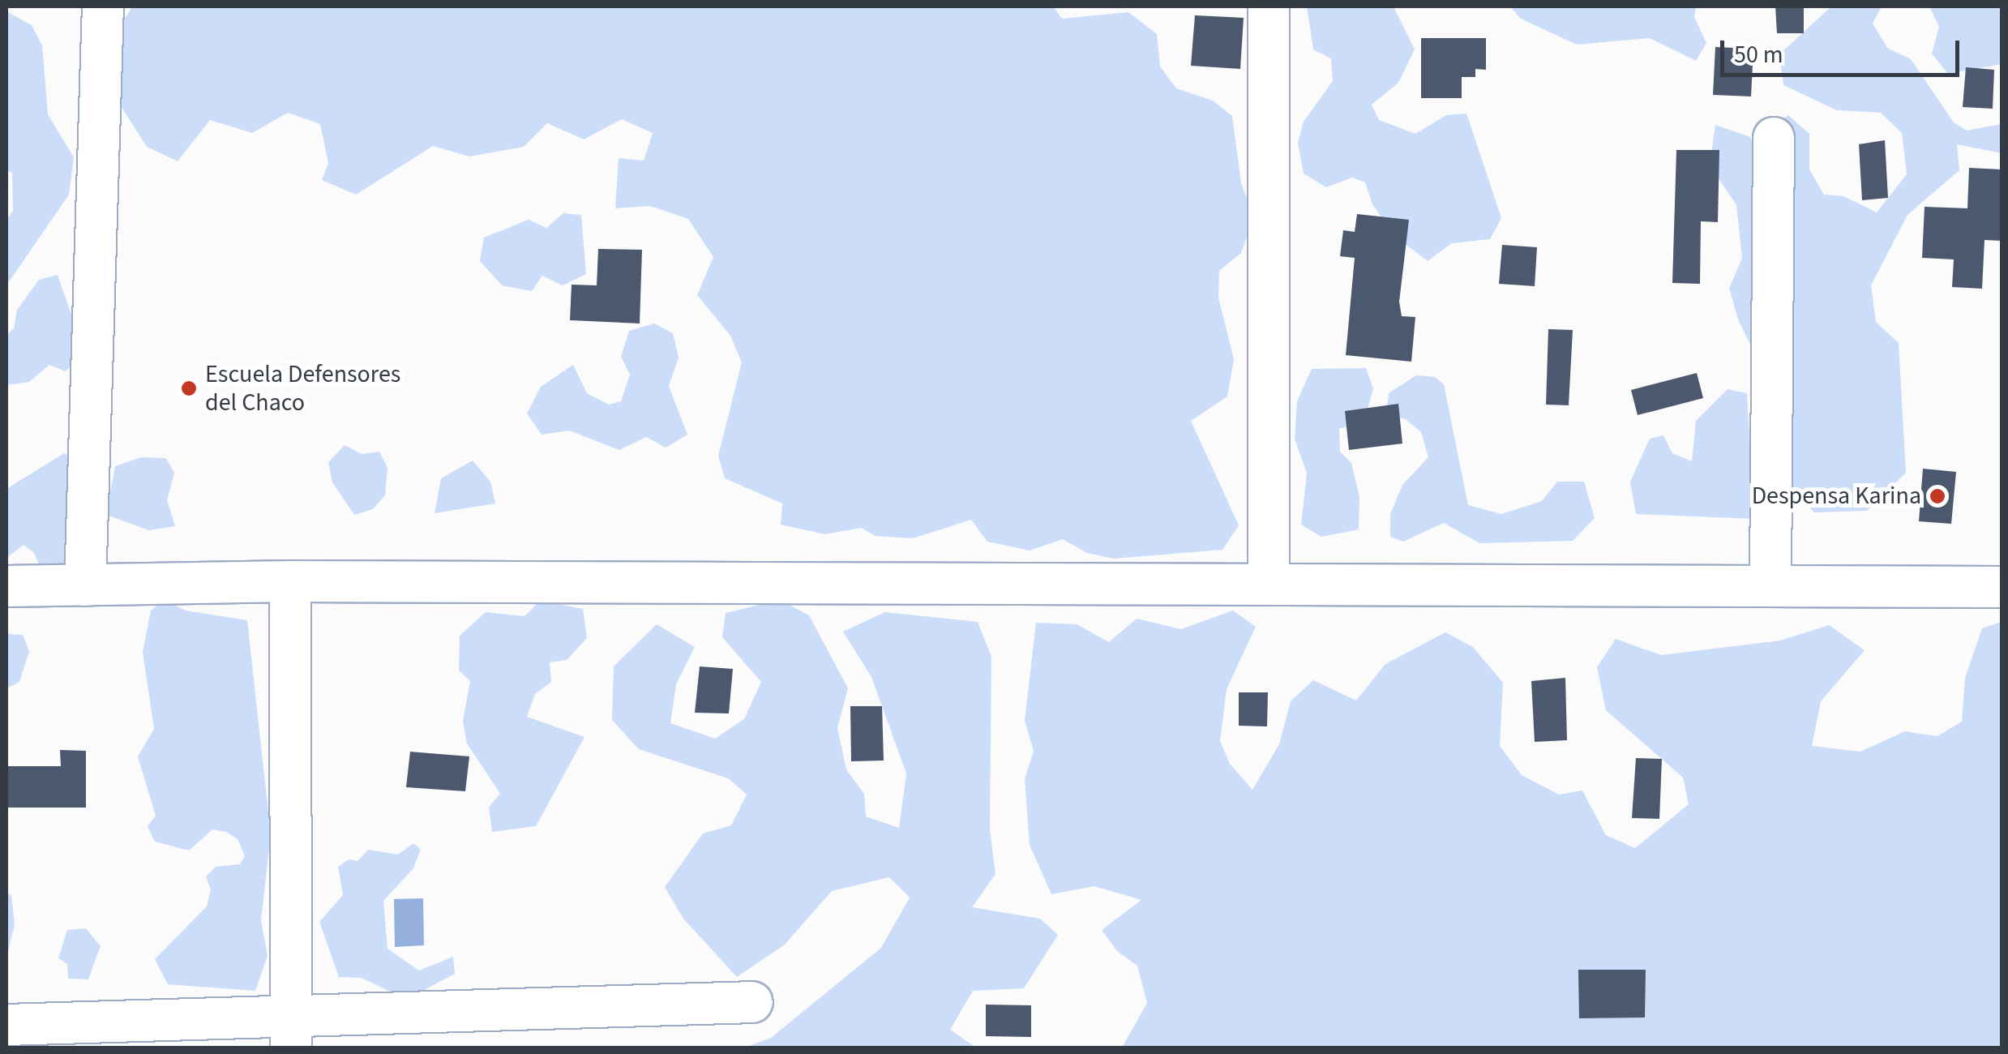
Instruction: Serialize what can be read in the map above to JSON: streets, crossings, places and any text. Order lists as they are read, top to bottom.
{
  "places": ["Escuela Defensores del Chaco", "Despensa Karina"],
  "scale_bar": "50 m"
}
